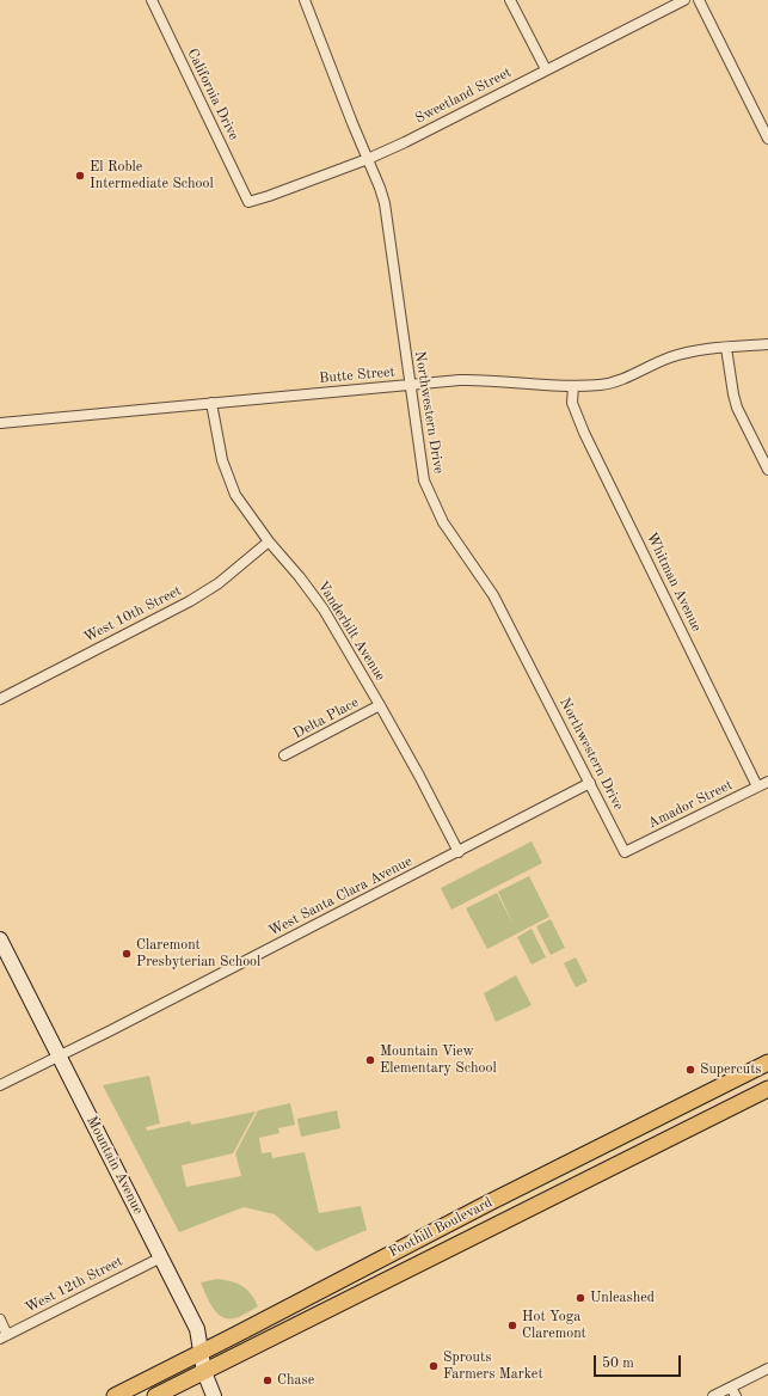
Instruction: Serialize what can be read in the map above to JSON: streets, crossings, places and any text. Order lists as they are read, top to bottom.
{
  "streets": {
    "main road": ["Mountain Avenue", "Foothill Boulevard"],
    "street": [
      "California Drive",
      "Sweetland Street",
      "Butte Street",
      "Northwestern Drive",
      "Whitman Avenue",
      "West 10th Street",
      "Vanderbilt Avenue",
      "Delta Place",
      "Amador Street",
      "West Santa Clara Avenue",
      "West 12th Street"
    ]
  },
  "crossings": [
    ["California Drive", "Sweetland Street"],
    ["Sweetland Street", "Northwestern Drive"],
    ["Butte Street", "Northwestern Drive"],
    ["Butte Street", "Whitman Avenue"],
    ["Butte Street", "Vanderbilt Avenue"],
    ["Northwestern Drive", "Amador Street"],
    ["Northwestern Drive", "West Santa Clara Avenue"],
    ["Whitman Avenue", "Amador Street"],
    ["West 10th Street", "Vanderbilt Avenue"],
    ["Vanderbilt Avenue", "Delta Place"],
    ["Vanderbilt Avenue", "West Santa Clara Avenue"],
    ["West Santa Clara Avenue", "Mountain Avenue"],
    ["Mountain Avenue", "Foothill Boulevard"],
    ["Mountain Avenue", "West 12th Street"]
  ],
  "places": [
    "El Roble Intermediate School",
    "Claremont Presbyterian School",
    "Mountain View Elementary School",
    "Supercuts",
    "Unleashed",
    "Hot Yoga Claremont",
    "Sprouts Farmers Market",
    "Chase"
  ],
  "scale_bar": "50 m"
}
